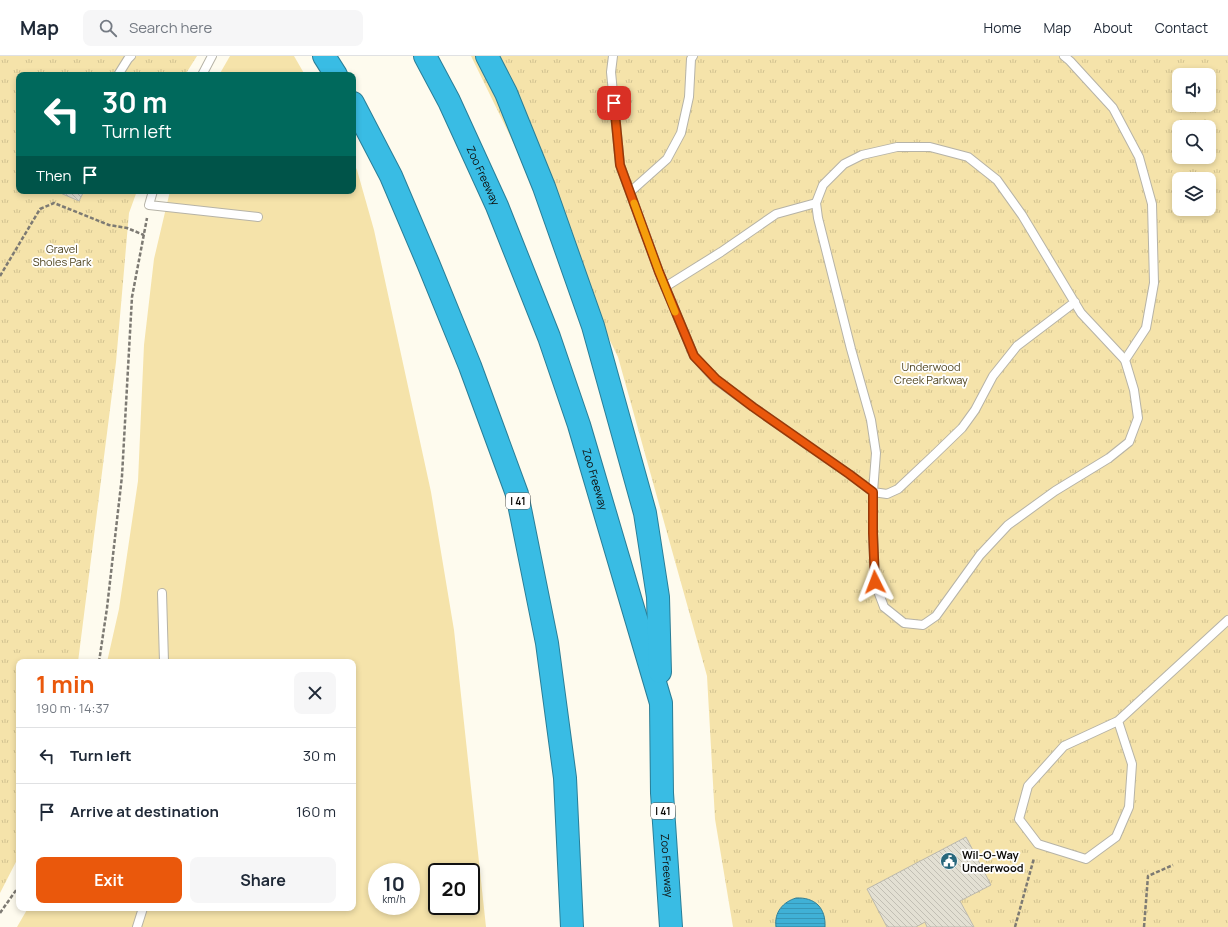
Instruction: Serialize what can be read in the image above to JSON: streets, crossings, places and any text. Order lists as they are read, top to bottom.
{
  "streets": {
    "highway": ["Zoo Freeway", "I 41"]
  },
  "parks": ["Gravel Sholes Park", "Underwood Creek Parkway"],
  "places": {
    "public building": ["Wil-O-Way Underwood"]
  },
  "page": {
    "header": "Map",
    "search": "Search here",
    "nav": [
      "Home",
      "Map",
      "About",
      "Contact"
    ],
    "turn": ["30 m", "Turn left"],
    "then": "Then",
    "heading": ["1 min", "190 m · 14:37"],
    "list": [
      {
        "name": "Turn left",
        "value": "30 m"
      },
      {
        "name": "Arrive at destination",
        "value": "160 m"
      }
    ],
    "buttons": ["Exit", "Share"],
    "speed": "10 km/h",
    "limit": "20"
  }
}
